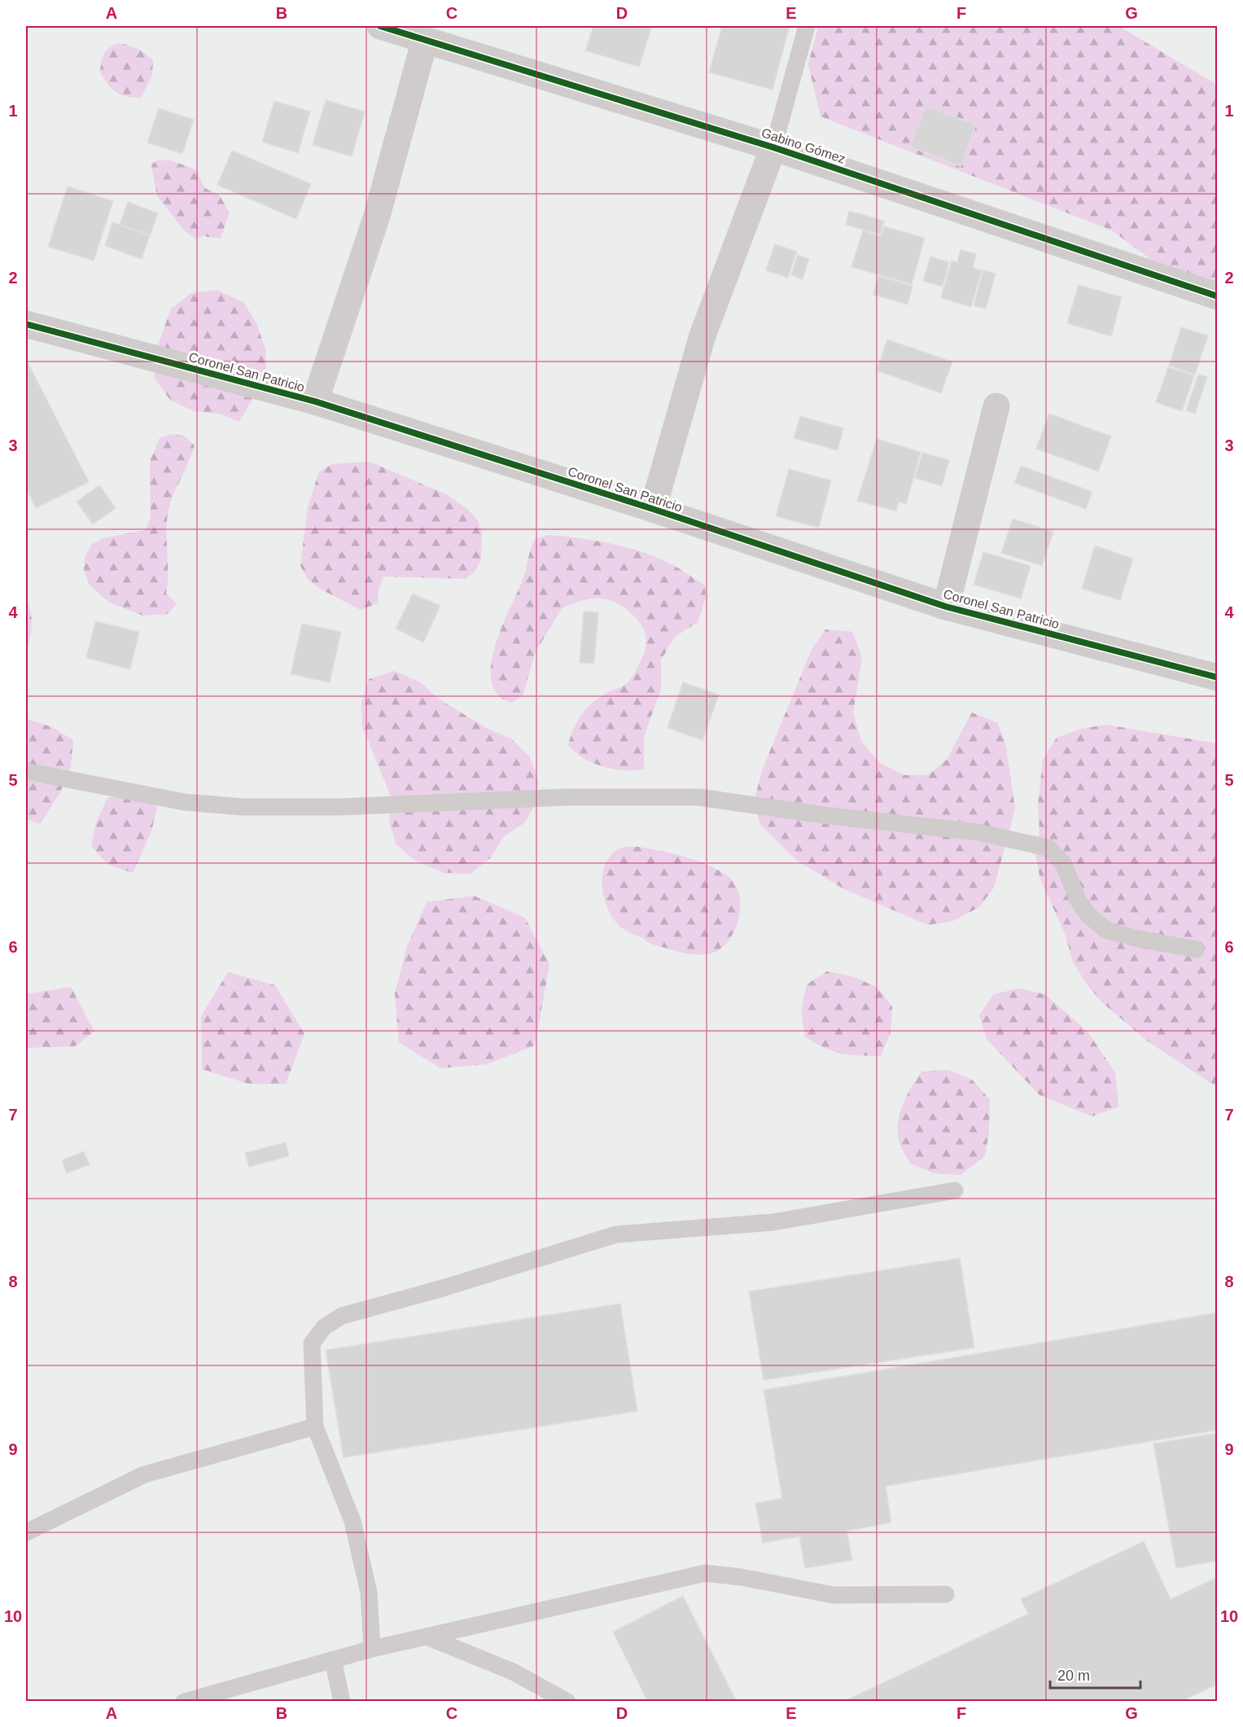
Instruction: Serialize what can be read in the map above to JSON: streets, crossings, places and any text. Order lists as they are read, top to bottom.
{
  "streets": {
    "street": ["Gabino Gómez", "Coronel San Patricio"]
  },
  "scale_bar": "20 m",
  "grid": {
    "columns": [
      "A",
      "B",
      "C",
      "D",
      "E",
      "F",
      "G"
    ],
    "rows": [
      "1",
      "2",
      "3",
      "4",
      "5",
      "6",
      "7",
      "8",
      "9",
      "10"
    ]
  }
}
